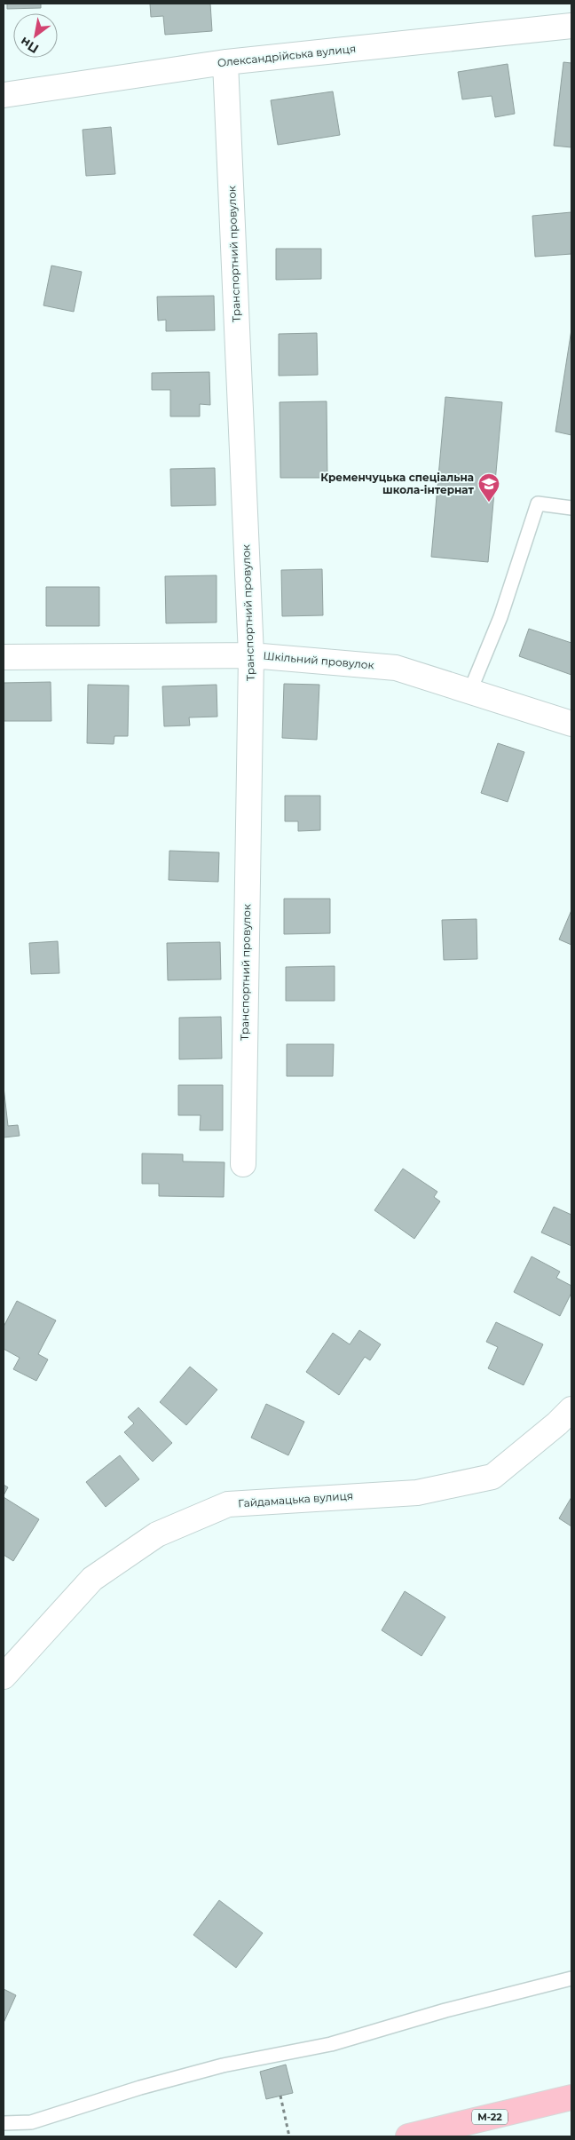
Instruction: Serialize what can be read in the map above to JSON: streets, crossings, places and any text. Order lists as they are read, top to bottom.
{
  "streets": {
    "highway": ["М-22"],
    "street": [
      "Олександрійська вулиця",
      "Транспортний провулок",
      "Шкільний провулок",
      "Гайдамацька вулиця"
    ]
  },
  "crossings": [
    ["Олександрійська вулиця", "Транспортний провулок"],
    ["Транспортний провулок", "Шкільний провулок"]
  ],
  "places": {
    "school or university": ["Кременчуцька спеціальна школа-інтернат"]
  },
  "north": "bottom left"
}
